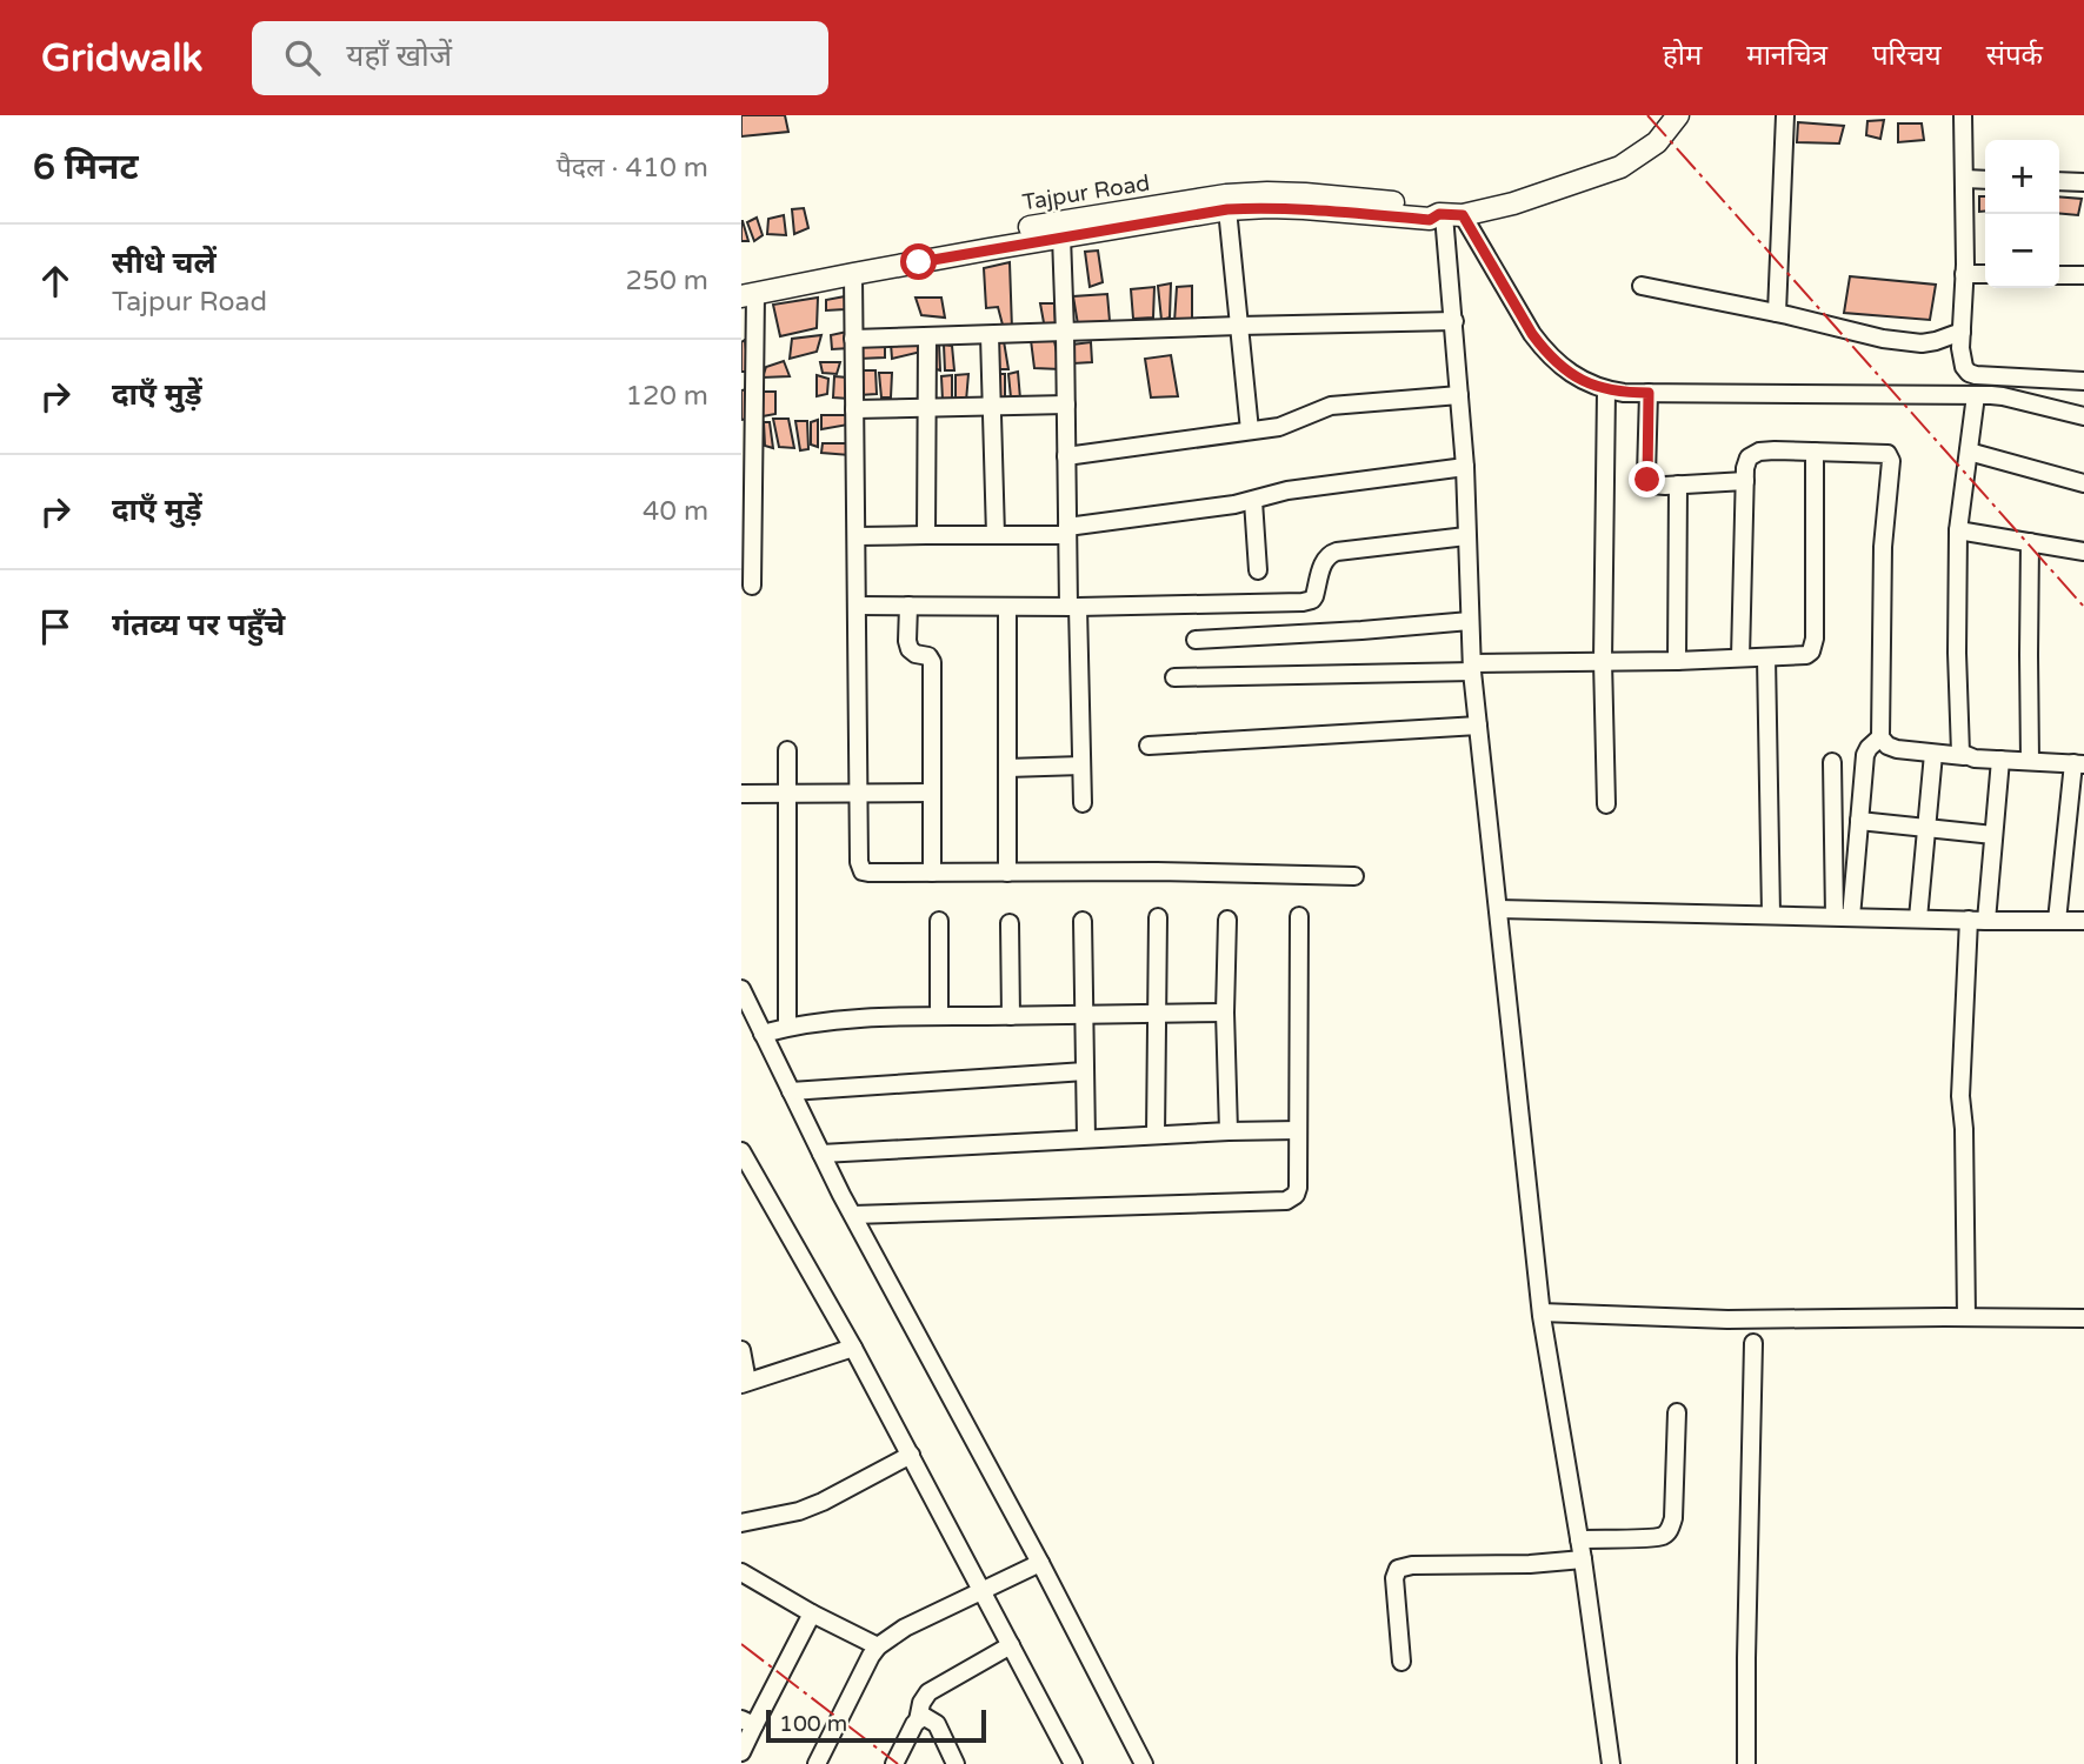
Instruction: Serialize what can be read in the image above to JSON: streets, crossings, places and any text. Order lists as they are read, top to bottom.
{
  "streets": {
    "main road": ["Tajpur Road"]
  },
  "scale_bar": "100 m",
  "page": {
    "header": "Gridwalk",
    "search": "यहाँ खोजें",
    "nav": [
      "होम",
      "मानचित्र",
      "परिचय",
      "संपर्क"
    ],
    "heading": ["6 मिनट", "पैदल · 410 m"],
    "map_buttons": ["+", "−"],
    "list": [
      ["सीधे चलें", "Tajpur Road", "250 m"],
      ["दाएँ मुड़ें", "120 m"],
      ["दाएँ मुड़ें", "40 m"],
      "गंतव्य पर पहुँचे"
    ],
    "scale": "100 m"
  }
}
